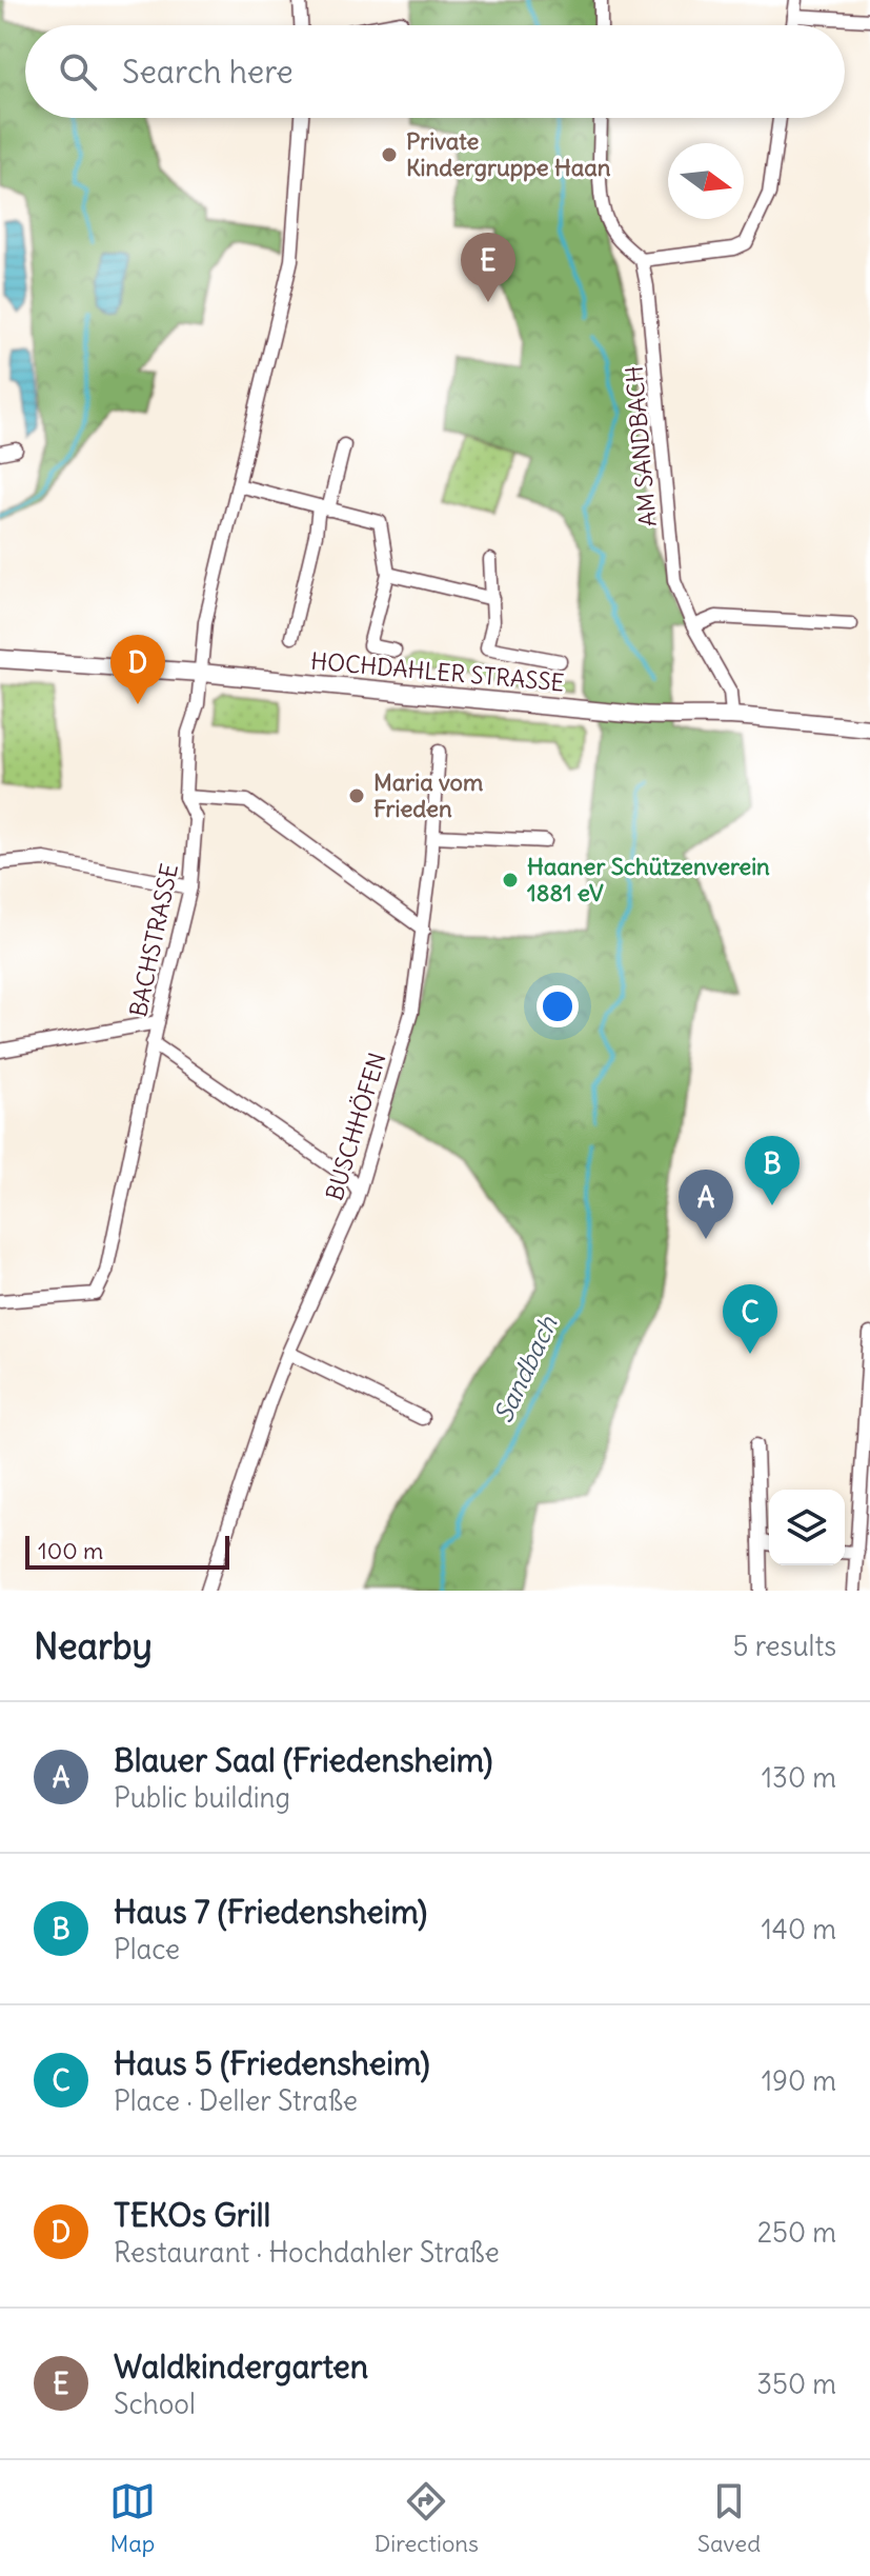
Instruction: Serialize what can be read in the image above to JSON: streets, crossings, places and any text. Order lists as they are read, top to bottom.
{
  "streets": {
    "street": [
      "AM SANDBACH",
      "HOCHDAHLER STRASSE",
      "BACHSTRASSE",
      "BUSCHHÖFEN"
    ]
  },
  "crossings": [
    ["AM SANDBACH", "HOCHDAHLER STRASSE"],
    ["HOCHDAHLER STRASSE", "BACHSTRASSE"]
  ],
  "water": ["Sandbach"],
  "places": ["Private Kindergruppe Haan", "Maria vom Frieden", "Haaner Schützenverein 1881 eV"],
  "scale_bar": "100 m",
  "north": "right",
  "page": {
    "search": "Search here",
    "pins": [
      "E",
      "D",
      "B",
      "A",
      "C"
    ],
    "scale": "100 m",
    "heading": ["Nearby", "5 results"],
    "list": [
      {
        "mark": "A",
        "name": "Blauer Saal (Friedensheim)",
        "note": "Public building",
        "value": "130 m"
      },
      {
        "mark": "B",
        "name": "Haus 7 (Friedensheim)",
        "note": "Place",
        "value": "140 m"
      },
      {
        "mark": "C",
        "name": "Haus 5 (Friedensheim)",
        "note": "Place · Deller Straße",
        "value": "190 m"
      },
      {
        "mark": "D",
        "name": "TEKOs Grill",
        "note": "Restaurant · Hochdahler Straße",
        "value": "250 m"
      },
      {
        "mark": "E",
        "name": "Waldkindergarten",
        "note": "School",
        "value": "350 m"
      }
    ],
    "nav": ["Map", "Directions", "Saved"]
  }
}
